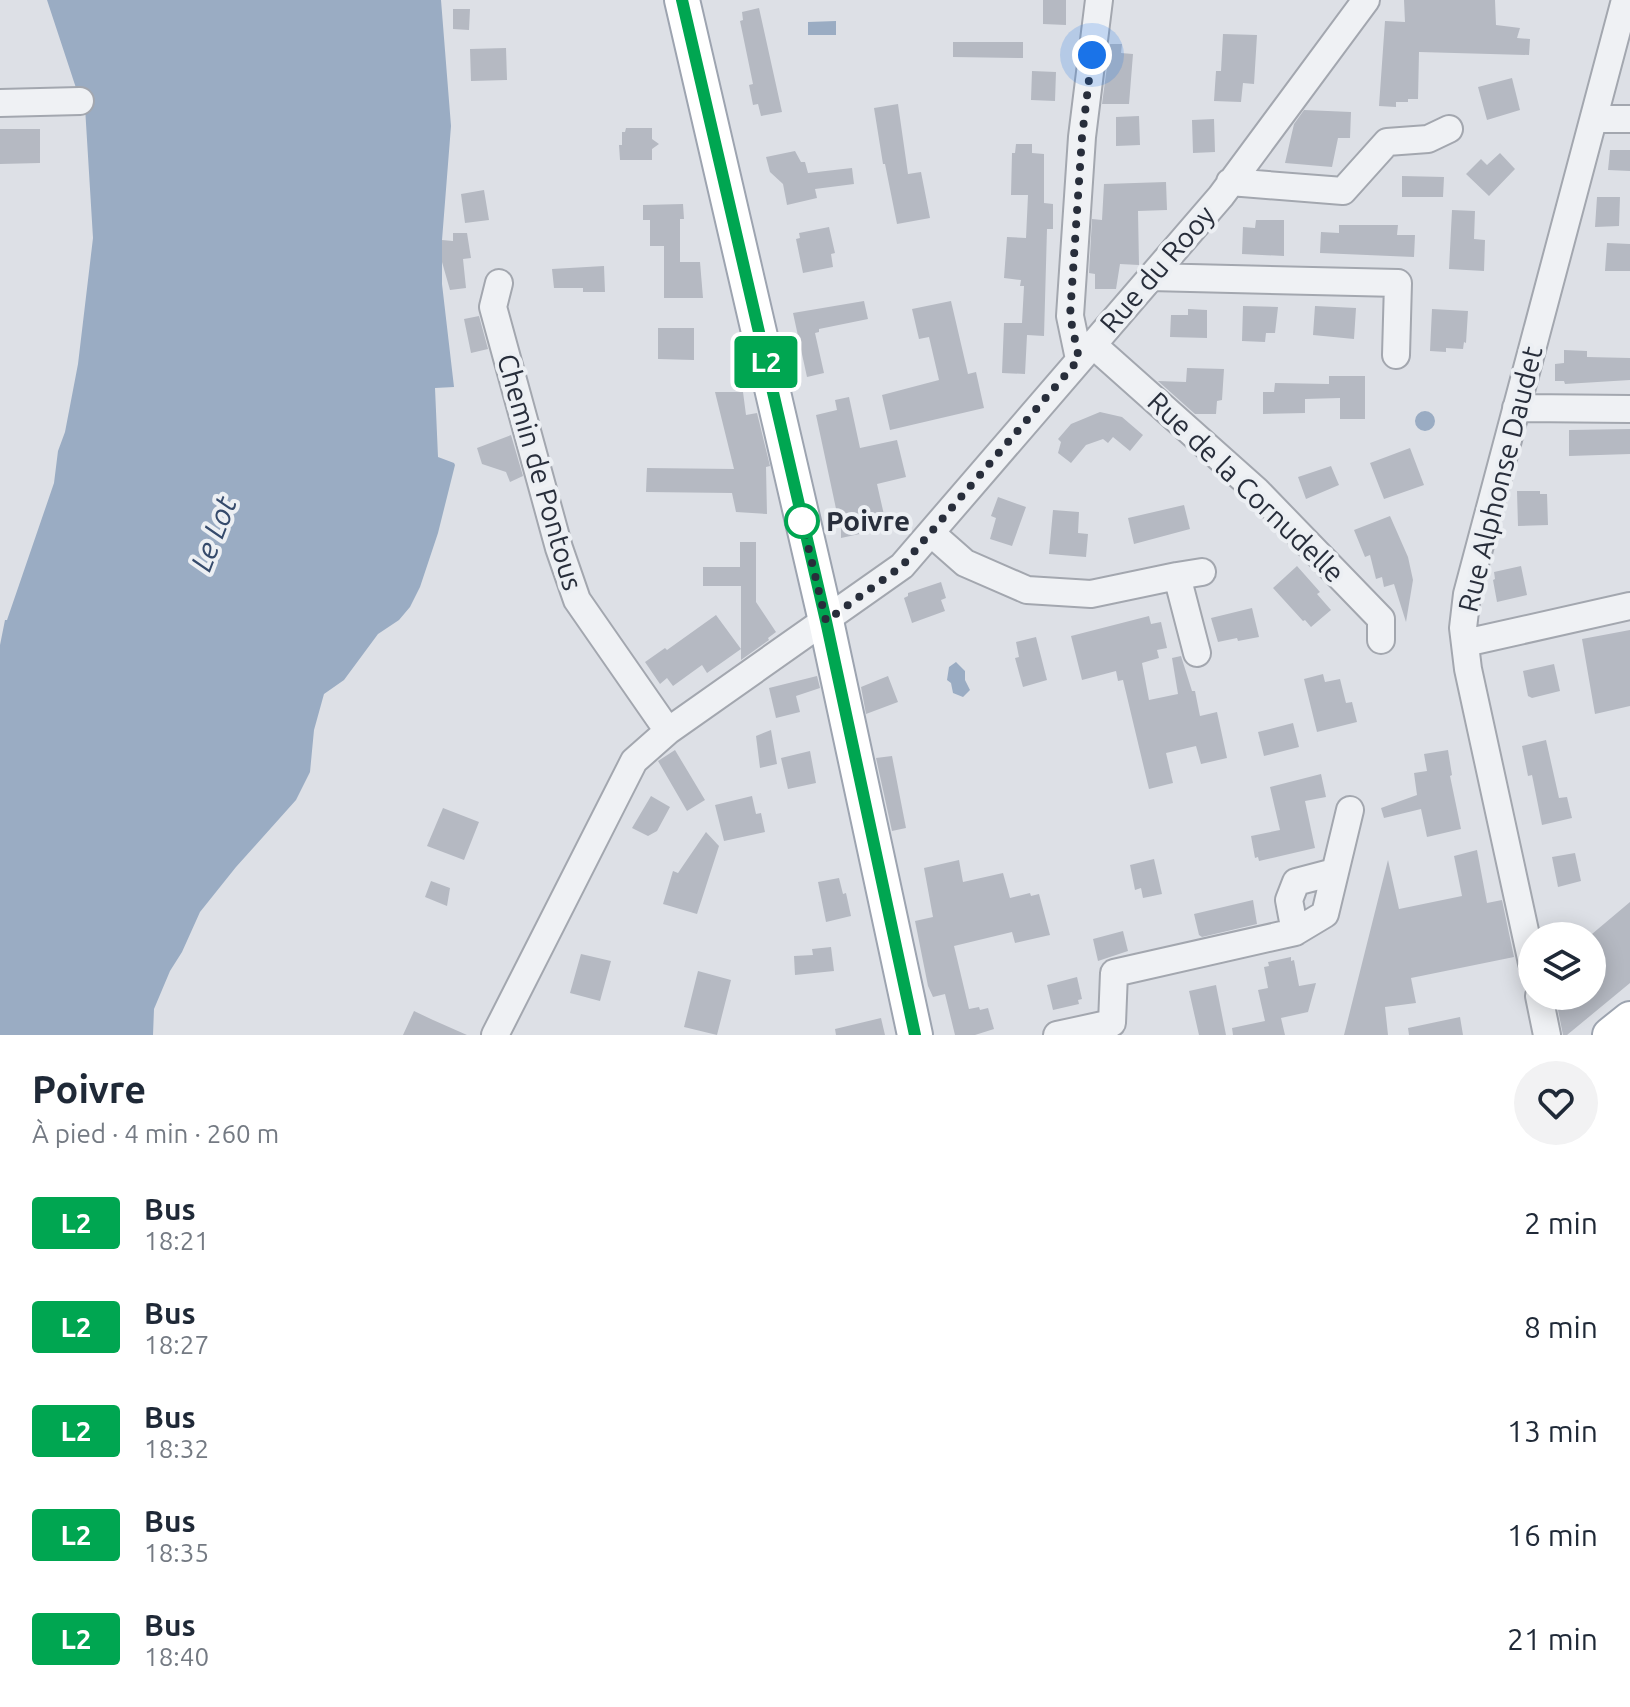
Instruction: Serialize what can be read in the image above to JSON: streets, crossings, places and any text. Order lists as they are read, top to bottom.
{
  "streets": {
    "street": [
      "Rue du Rooy",
      "Chemin de Pontous",
      "Rue Alphonse Daudet",
      "Rue de la Cornudelle"
    ]
  },
  "crossings": [
    ["Rue du Rooy", "Chemin de Pontous"],
    ["Rue du Rooy", "Rue de la Cornudelle"]
  ],
  "water": ["Le Lot"],
  "places": ["Poivre"],
  "lines": ["bus line L2"],
  "page": {
    "on_map": "L2",
    "heading": ["Poivre", "À pied · 4 min · 260 m"],
    "list": [
      {
        "mark": "L2",
        "name": "Bus",
        "note": "18:21",
        "value": "2 min"
      },
      {
        "mark": "L2",
        "name": "Bus",
        "note": "18:27",
        "value": "8 min"
      },
      {
        "mark": "L2",
        "name": "Bus",
        "note": "18:32",
        "value": "13 min"
      },
      {
        "mark": "L2",
        "name": "Bus",
        "note": "18:35",
        "value": "16 min"
      },
      {
        "mark": "L2",
        "name": "Bus",
        "note": "18:40",
        "value": "21 min"
      }
    ]
  }
}
